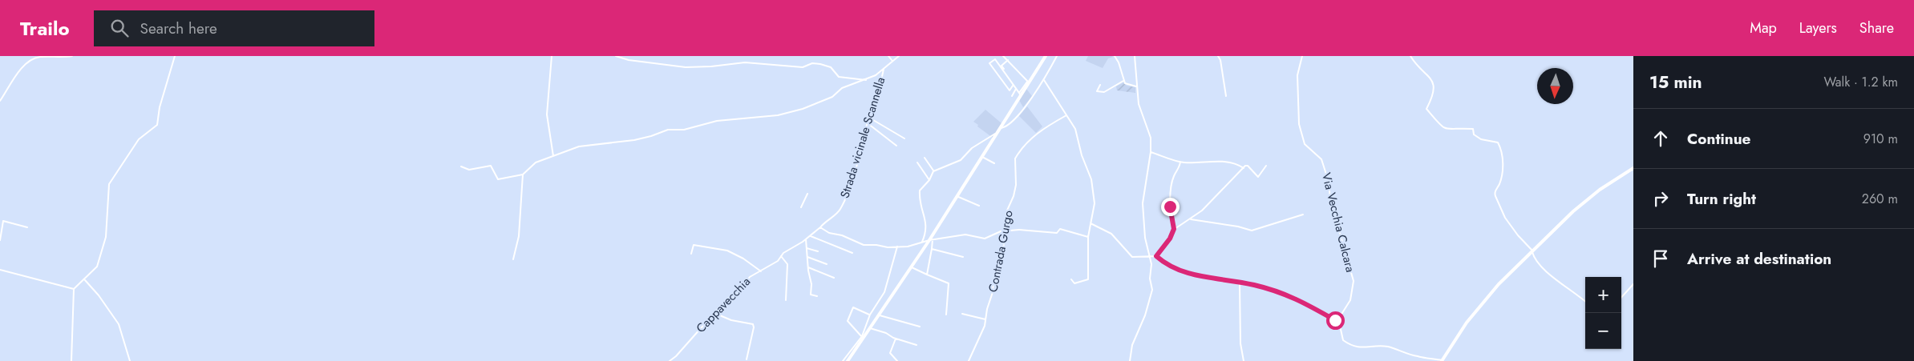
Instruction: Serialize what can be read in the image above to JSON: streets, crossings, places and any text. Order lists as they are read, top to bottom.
{
  "streets": {
    "street": [
      "Strada vicinale Scannella",
      "Via Vecchia Calcara",
      "Contrada Gurgo",
      "Cappavecchia"
    ]
  },
  "crossings": [
    ["Strada vicinale Scannella", "Cappavecchia"]
  ],
  "north": "bottom",
  "page": {
    "header": "Trailo",
    "search": "Search here",
    "nav": ["Map", "Layers", "Share"],
    "heading": ["15 min", "Walk · 1.2 km"],
    "list": [
      ["Continue", "910 m"],
      ["Turn right", "260 m"],
      "Arrive at destination"
    ],
    "map_buttons": ["+", "−"]
  }
}
